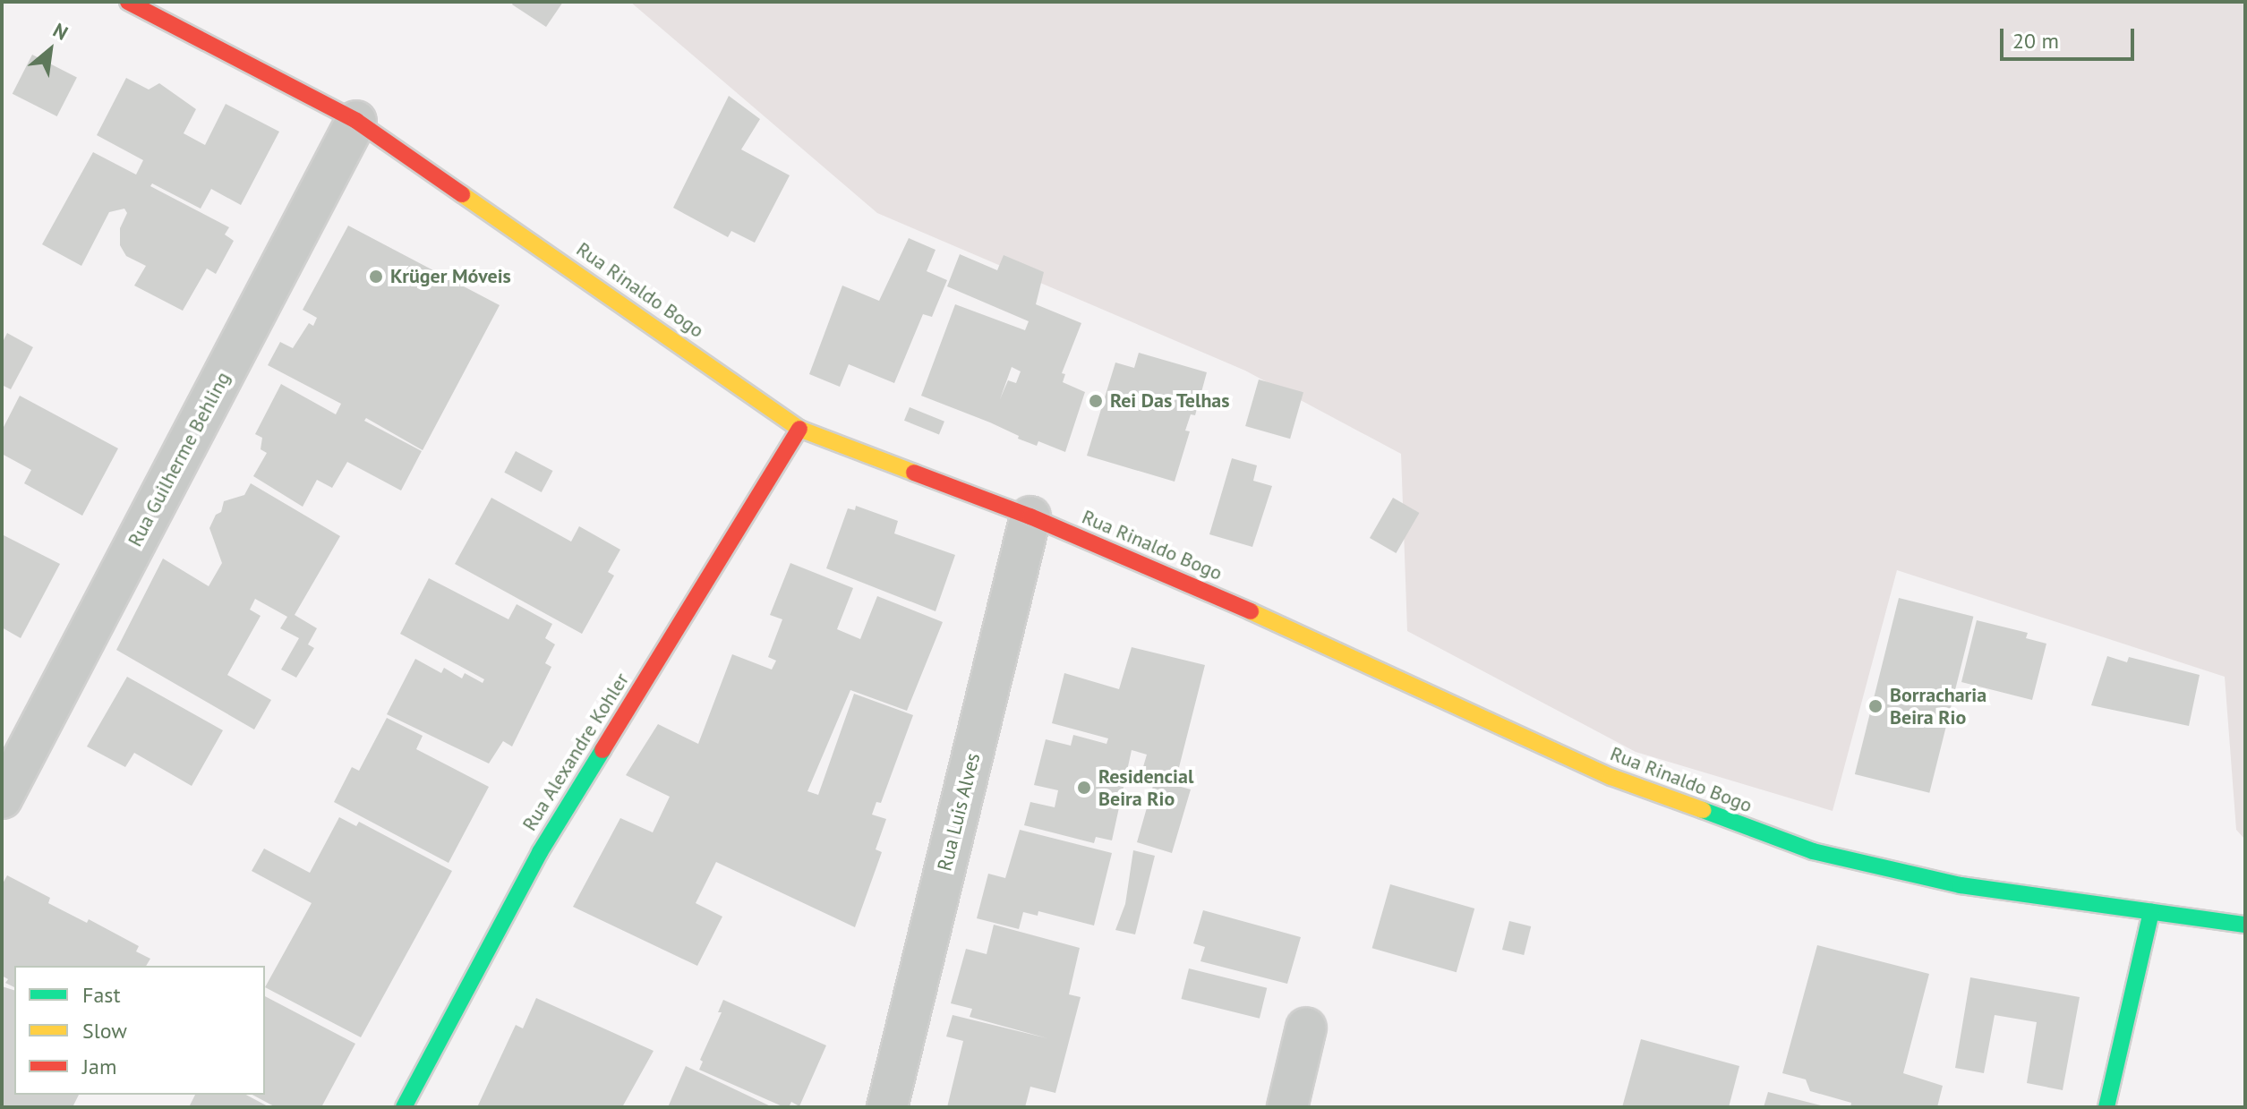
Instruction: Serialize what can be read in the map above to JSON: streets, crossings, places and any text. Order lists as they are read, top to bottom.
{
  "streets": {
    "main road": ["Rua Rinaldo Bogo", "Rua Alexandre Kohler"],
    "street": ["Rua Guilherme Behling", "Rua Luis Alves"]
  },
  "crossings": [
    ["Rua Rinaldo Bogo", "Rua Guilherme Behling"],
    ["Rua Rinaldo Bogo", "Rua Alexandre Kohler"],
    ["Rua Rinaldo Bogo", "Rua Luis Alves"]
  ],
  "places": [
    "Krüger Móveis",
    "Rei Das Telhas",
    "Borracharia Beira Rio",
    "Residencial Beira Rio"
  ],
  "legend": ["Fast", "Slow", "Jam"],
  "scale_bar": "20 m",
  "north": "top right"
}
